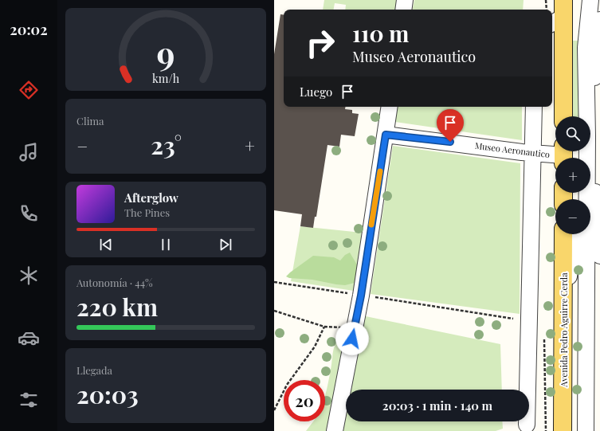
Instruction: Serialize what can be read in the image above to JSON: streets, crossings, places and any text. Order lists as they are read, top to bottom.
{
  "streets": {
    "main road": ["Avenida Pedro Aguirre Cerda"],
    "lane": ["Museo Aeronautico"]
  },
  "page": {
    "tabs": "20:02",
    "turn": ["110 m", "Museo Aeronautico"],
    "then": "Luego",
    "tile": [
      "Clima",
      ["Autonomía · 44%", "220 km"],
      ["Llegada", "20:03"]
    ],
    "map_buttons": ["+", "−"],
    "heat": ["−", "23°", "+"],
    "song": ["Afterglow", "The Pines"],
    "limit": "20",
    "trip": "20:03 · 1 min · 140 m",
    "gauge": ["9", "km/h"]
  }
}
